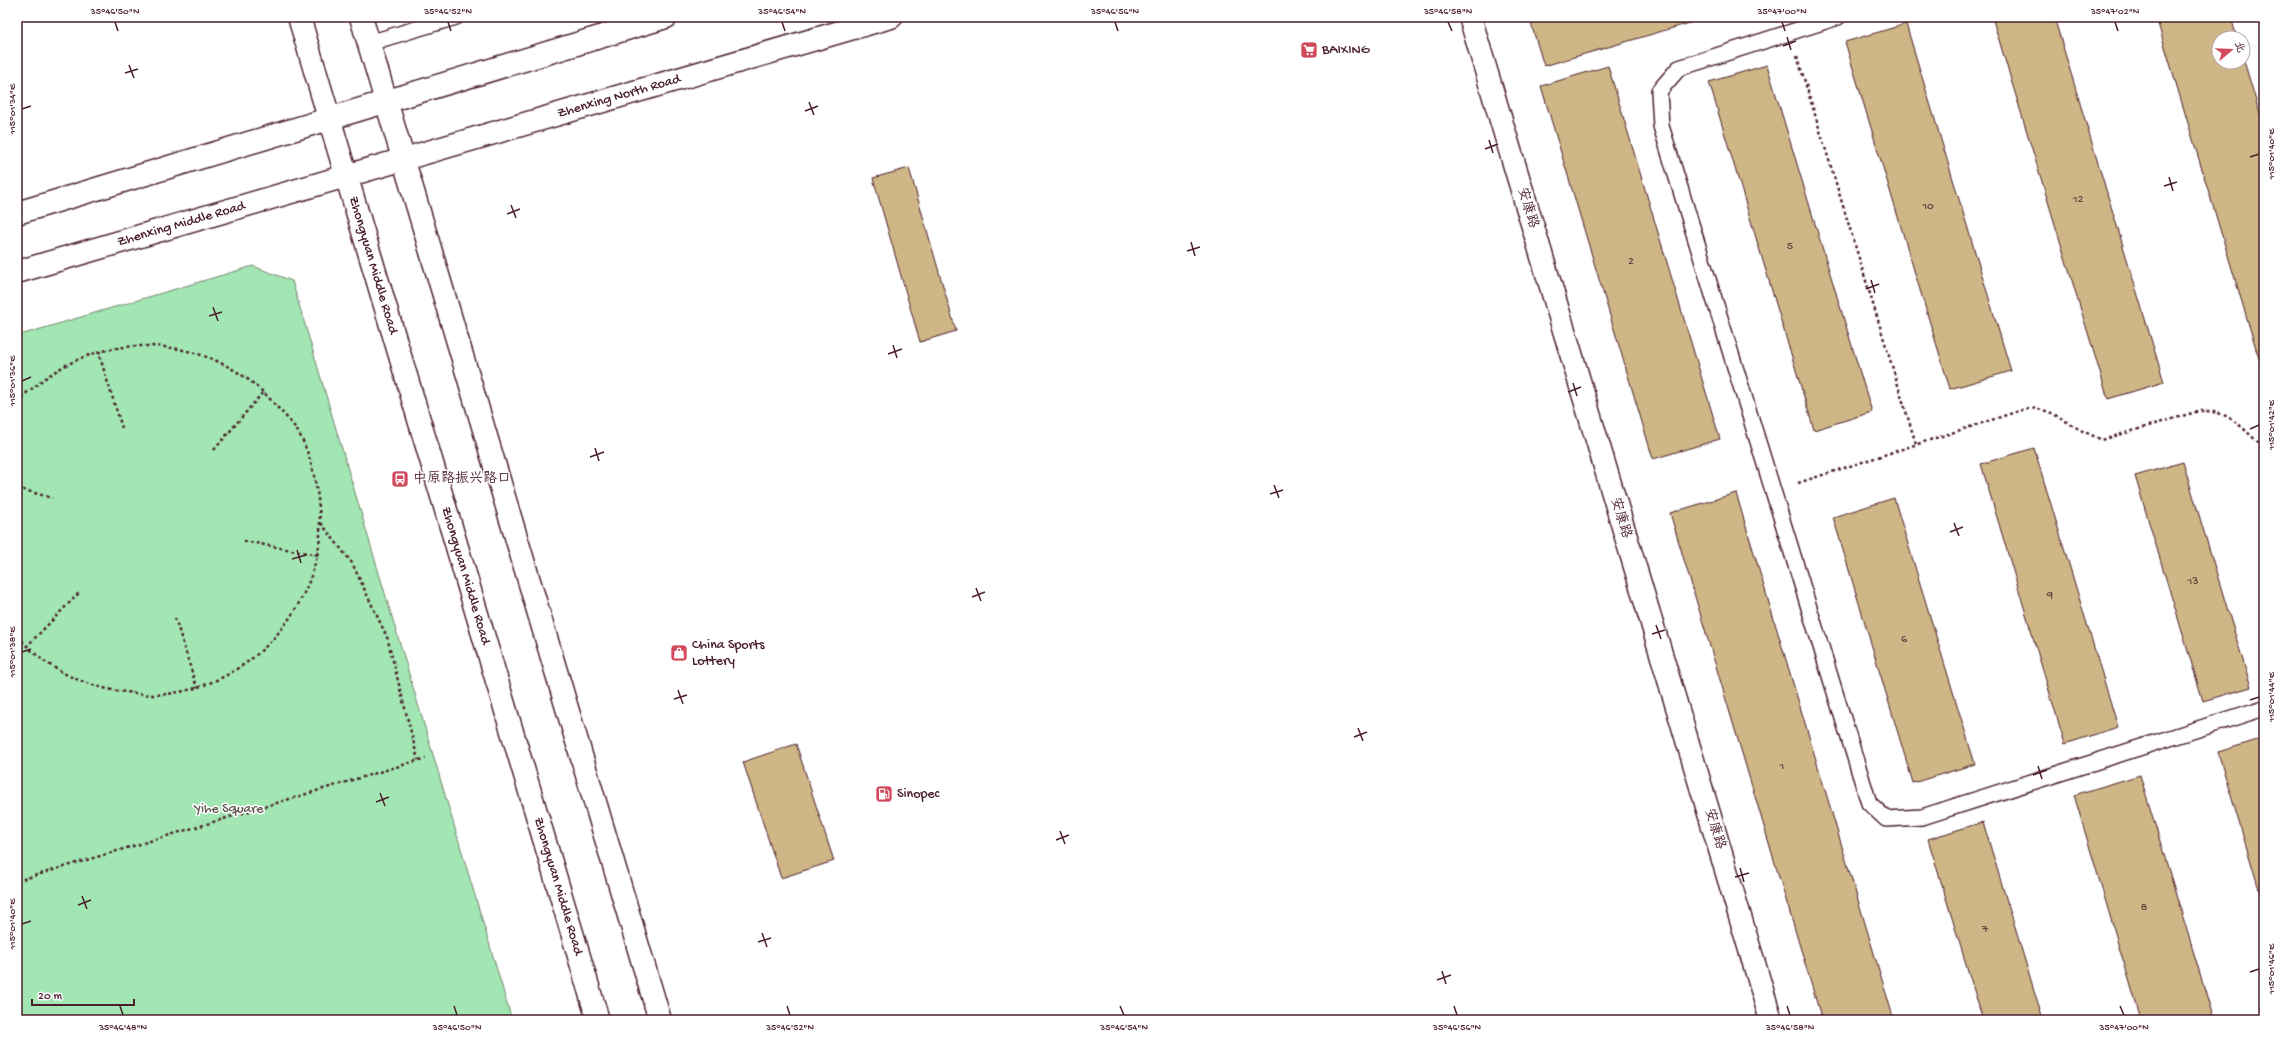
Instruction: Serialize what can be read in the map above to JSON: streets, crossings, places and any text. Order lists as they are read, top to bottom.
{
  "streets": {
    "street": [
      "Zhenxing North Road",
      "安康路",
      "Zhenxing Middle Road",
      "Zhongyuan Middle Road"
    ]
  },
  "crossings": [
    ["Zhenxing North Road", "Zhenxing Middle Road"],
    ["Zhenxing North Road", "Zhongyuan Middle Road"],
    ["Zhenxing Middle Road", "Zhongyuan Middle Road"]
  ],
  "parks": ["Yihe Square"],
  "places": {
    "supermarket": ["BAIXING"],
    "bus stop": ["中原路振兴路口"],
    "shop": ["China Sports Lottery"],
    "fuel station": ["Sinopec"]
  },
  "house_numbers": [
    "12",
    "10",
    "5",
    "2",
    "13",
    "9",
    "6",
    "1",
    "8",
    "7"
  ],
  "scale_bar": "20 m",
  "north": "right",
  "coordinates": [
    "35°46'50\"N",
    "35°46'52\"N",
    "35°46'54\"N",
    "35°46'56\"N",
    "35°46'58\"N",
    "35°47'00\"N",
    "35°47'02\"N",
    "115°01'34\"E",
    "115°01'40\"E",
    "115°01'36\"E",
    "115°01'42\"E",
    "115°01'38\"E",
    "115°01'44\"E",
    "115°01'46\"E",
    "35°46'48\"N"
  ]
}
